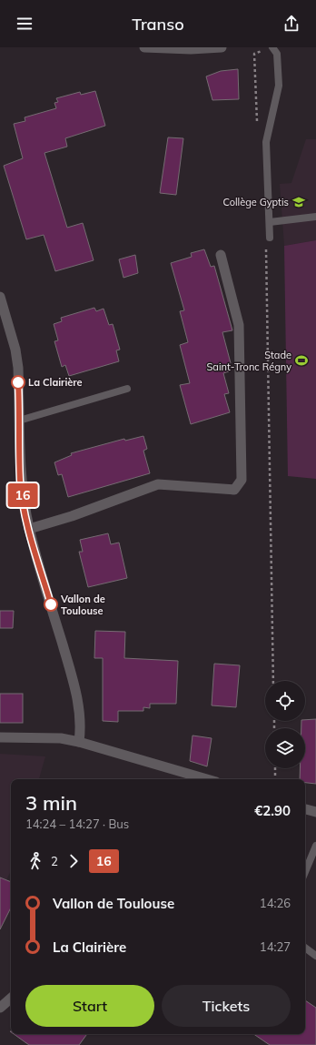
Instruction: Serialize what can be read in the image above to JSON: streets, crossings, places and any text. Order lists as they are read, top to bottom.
{
  "places": {
    "school or university": ["Collège Gyptis"],
    "sports": ["Stade Saint-Tronc Régny"],
    "other": ["La Clairière", "Vallon de Toulouse"]
  },
  "lines": ["bus line 16"],
  "page": {
    "header": "Transo",
    "on_map": "16",
    "heading": ["3 min", "14:24 – 14:27 · Bus", "€2.90"],
    "legs": ["2", "16"],
    "list": [
      {
        "name": "Vallon de Toulouse",
        "value": "14:26"
      },
      {
        "name": "La Clairière",
        "value": "14:27"
      }
    ],
    "buttons": ["Start", "Tickets"]
  }
}
